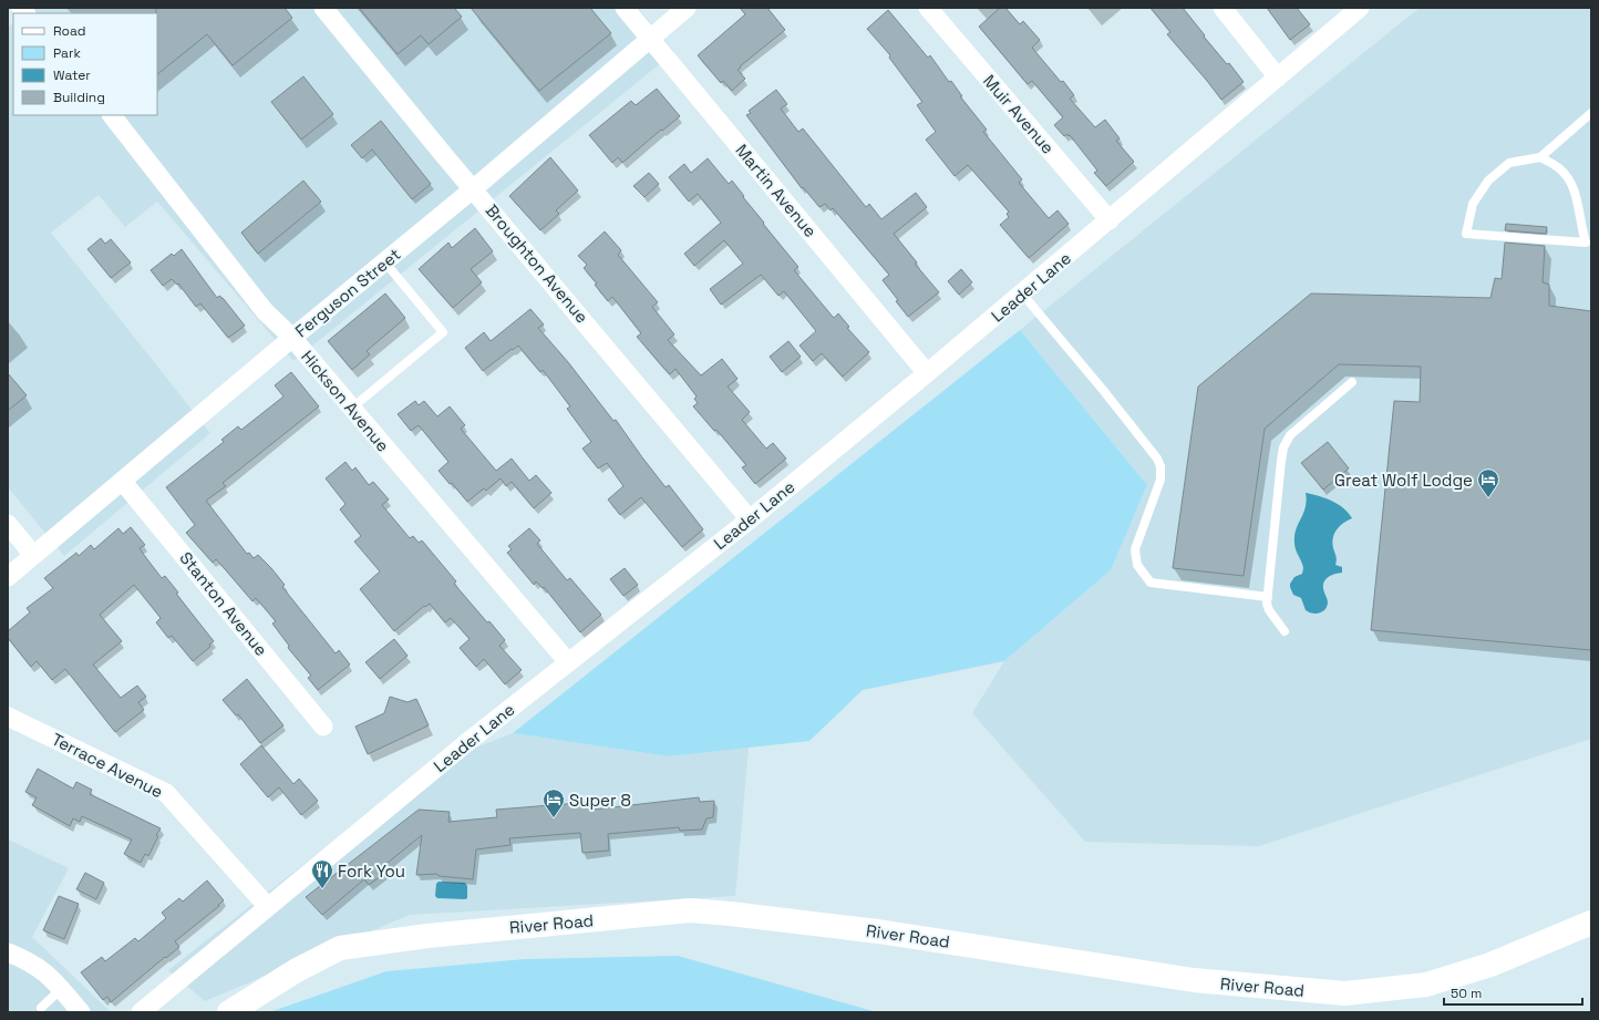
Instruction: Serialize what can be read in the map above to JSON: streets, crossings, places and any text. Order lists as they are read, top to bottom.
{
  "streets": {
    "main road": ["River Road"],
    "street": [
      "Muir Avenue",
      "Martin Avenue",
      "Broughton Avenue",
      "Leader Lane",
      "Ferguson Street",
      "Hickson Avenue",
      "Stanton Avenue",
      "Terrace Avenue"
    ]
  },
  "crossings": [
    ["Muir Avenue", "Leader Lane"],
    ["Martin Avenue", "Leader Lane"],
    ["Martin Avenue", "Ferguson Street"],
    ["Broughton Avenue", "Leader Lane"],
    ["Broughton Avenue", "Ferguson Street"],
    ["Leader Lane", "Hickson Avenue"],
    ["Leader Lane", "Terrace Avenue"],
    ["Ferguson Street", "Hickson Avenue"],
    ["Ferguson Street", "Stanton Avenue"]
  ],
  "places": {
    "hotel": ["Great Wolf Lodge", "Super 8"],
    "restaurant": ["Fork You"]
  },
  "legend": [
    "Road",
    "Park",
    "Water",
    "Building"
  ],
  "scale_bar": "50 m"
}
